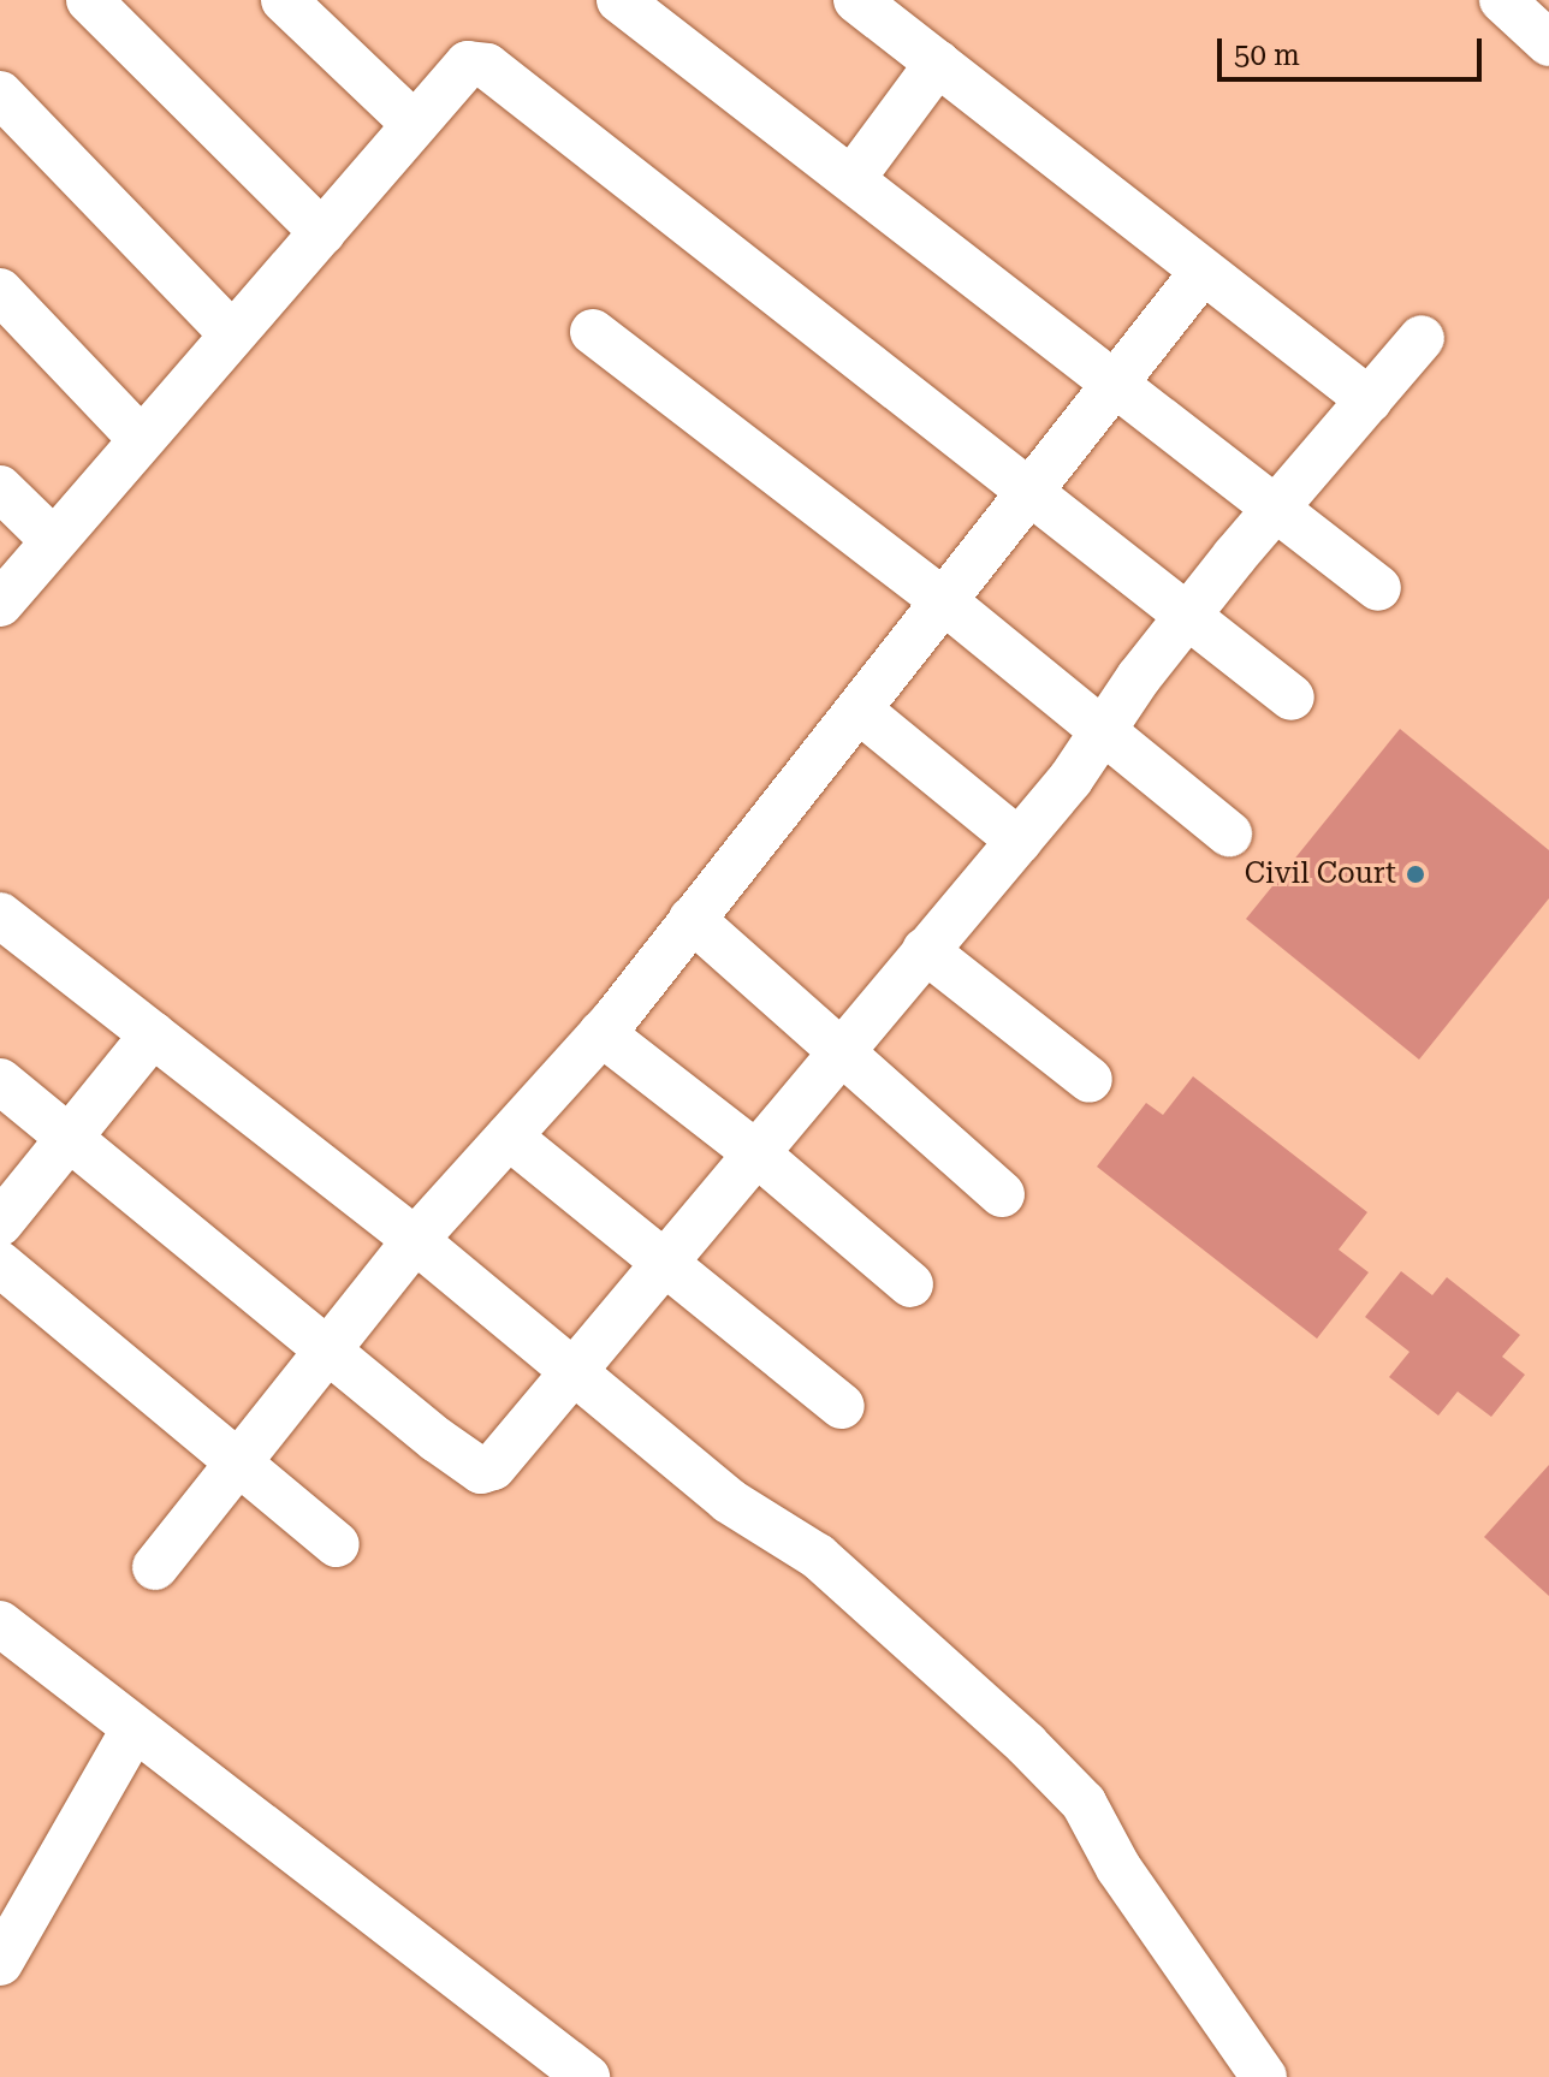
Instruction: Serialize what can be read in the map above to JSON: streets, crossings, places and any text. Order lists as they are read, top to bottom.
{
  "places": ["Civil Court"],
  "scale_bar": "50 m"
}
